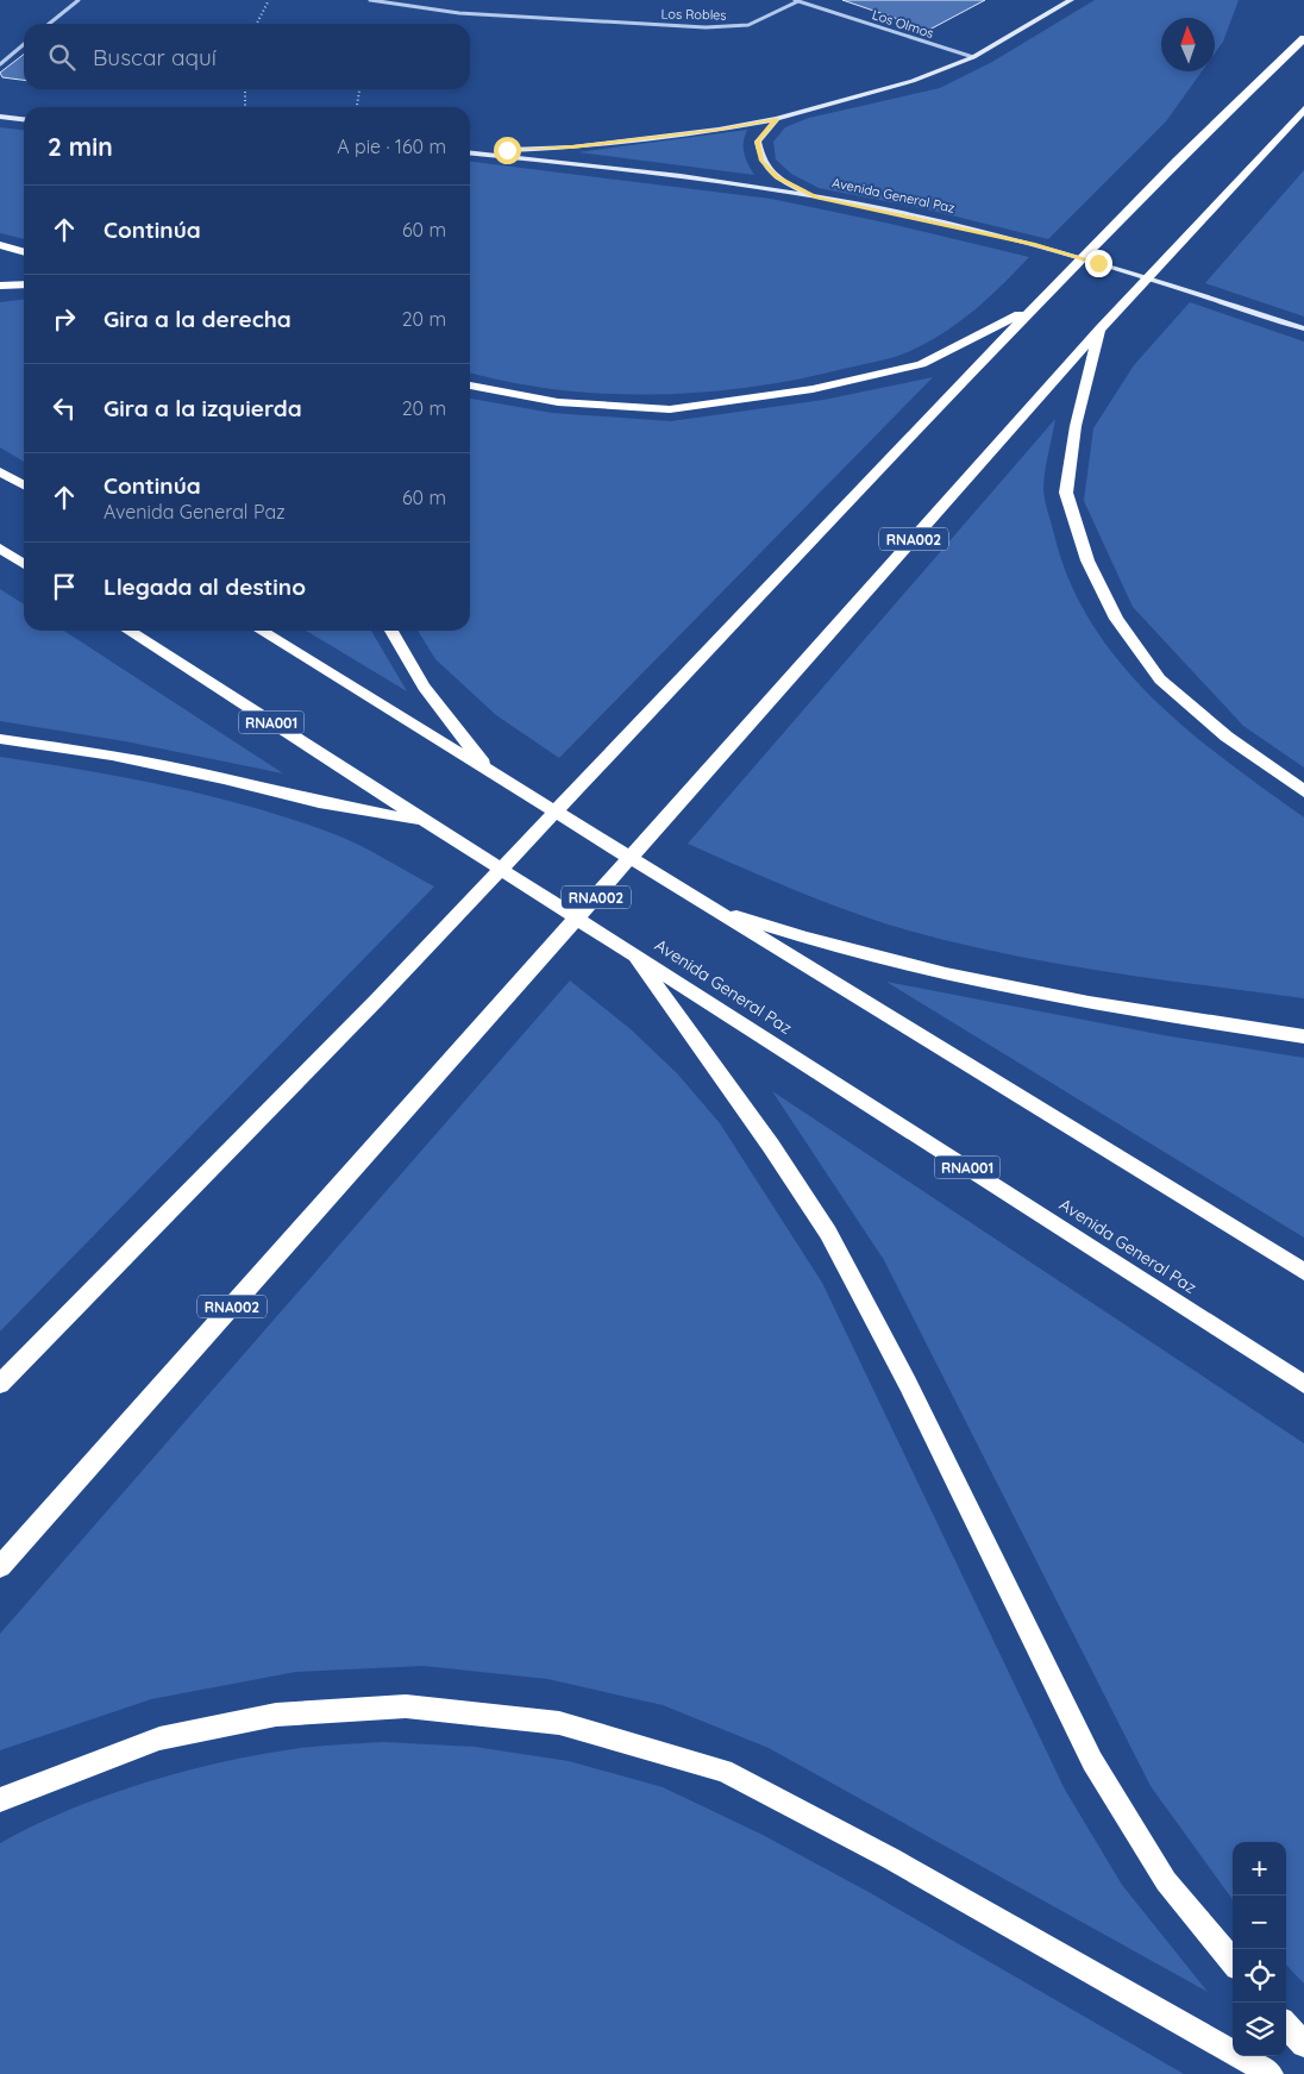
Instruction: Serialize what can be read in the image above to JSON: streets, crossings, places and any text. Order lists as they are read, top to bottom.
{
  "streets": {
    "highway": ["Avenida General Paz", "RNA002", "RNA001"],
    "street": ["Los Robles", "Los Olmos"]
  },
  "crossings": [
    ["Los Robles", "Los Olmos"]
  ],
  "north": "top",
  "page": {
    "search": "Buscar aquí",
    "heading": ["2 min", "A pie · 160 m"],
    "list": [
      ["Continúa", "60 m"],
      ["Gira a la derecha", "20 m"],
      ["Gira a la izquierda", "20 m"],
      ["Continúa", "Avenida General Paz", "60 m"],
      "Llegada al destino"
    ],
    "map_buttons": ["+", "−"]
  }
}
